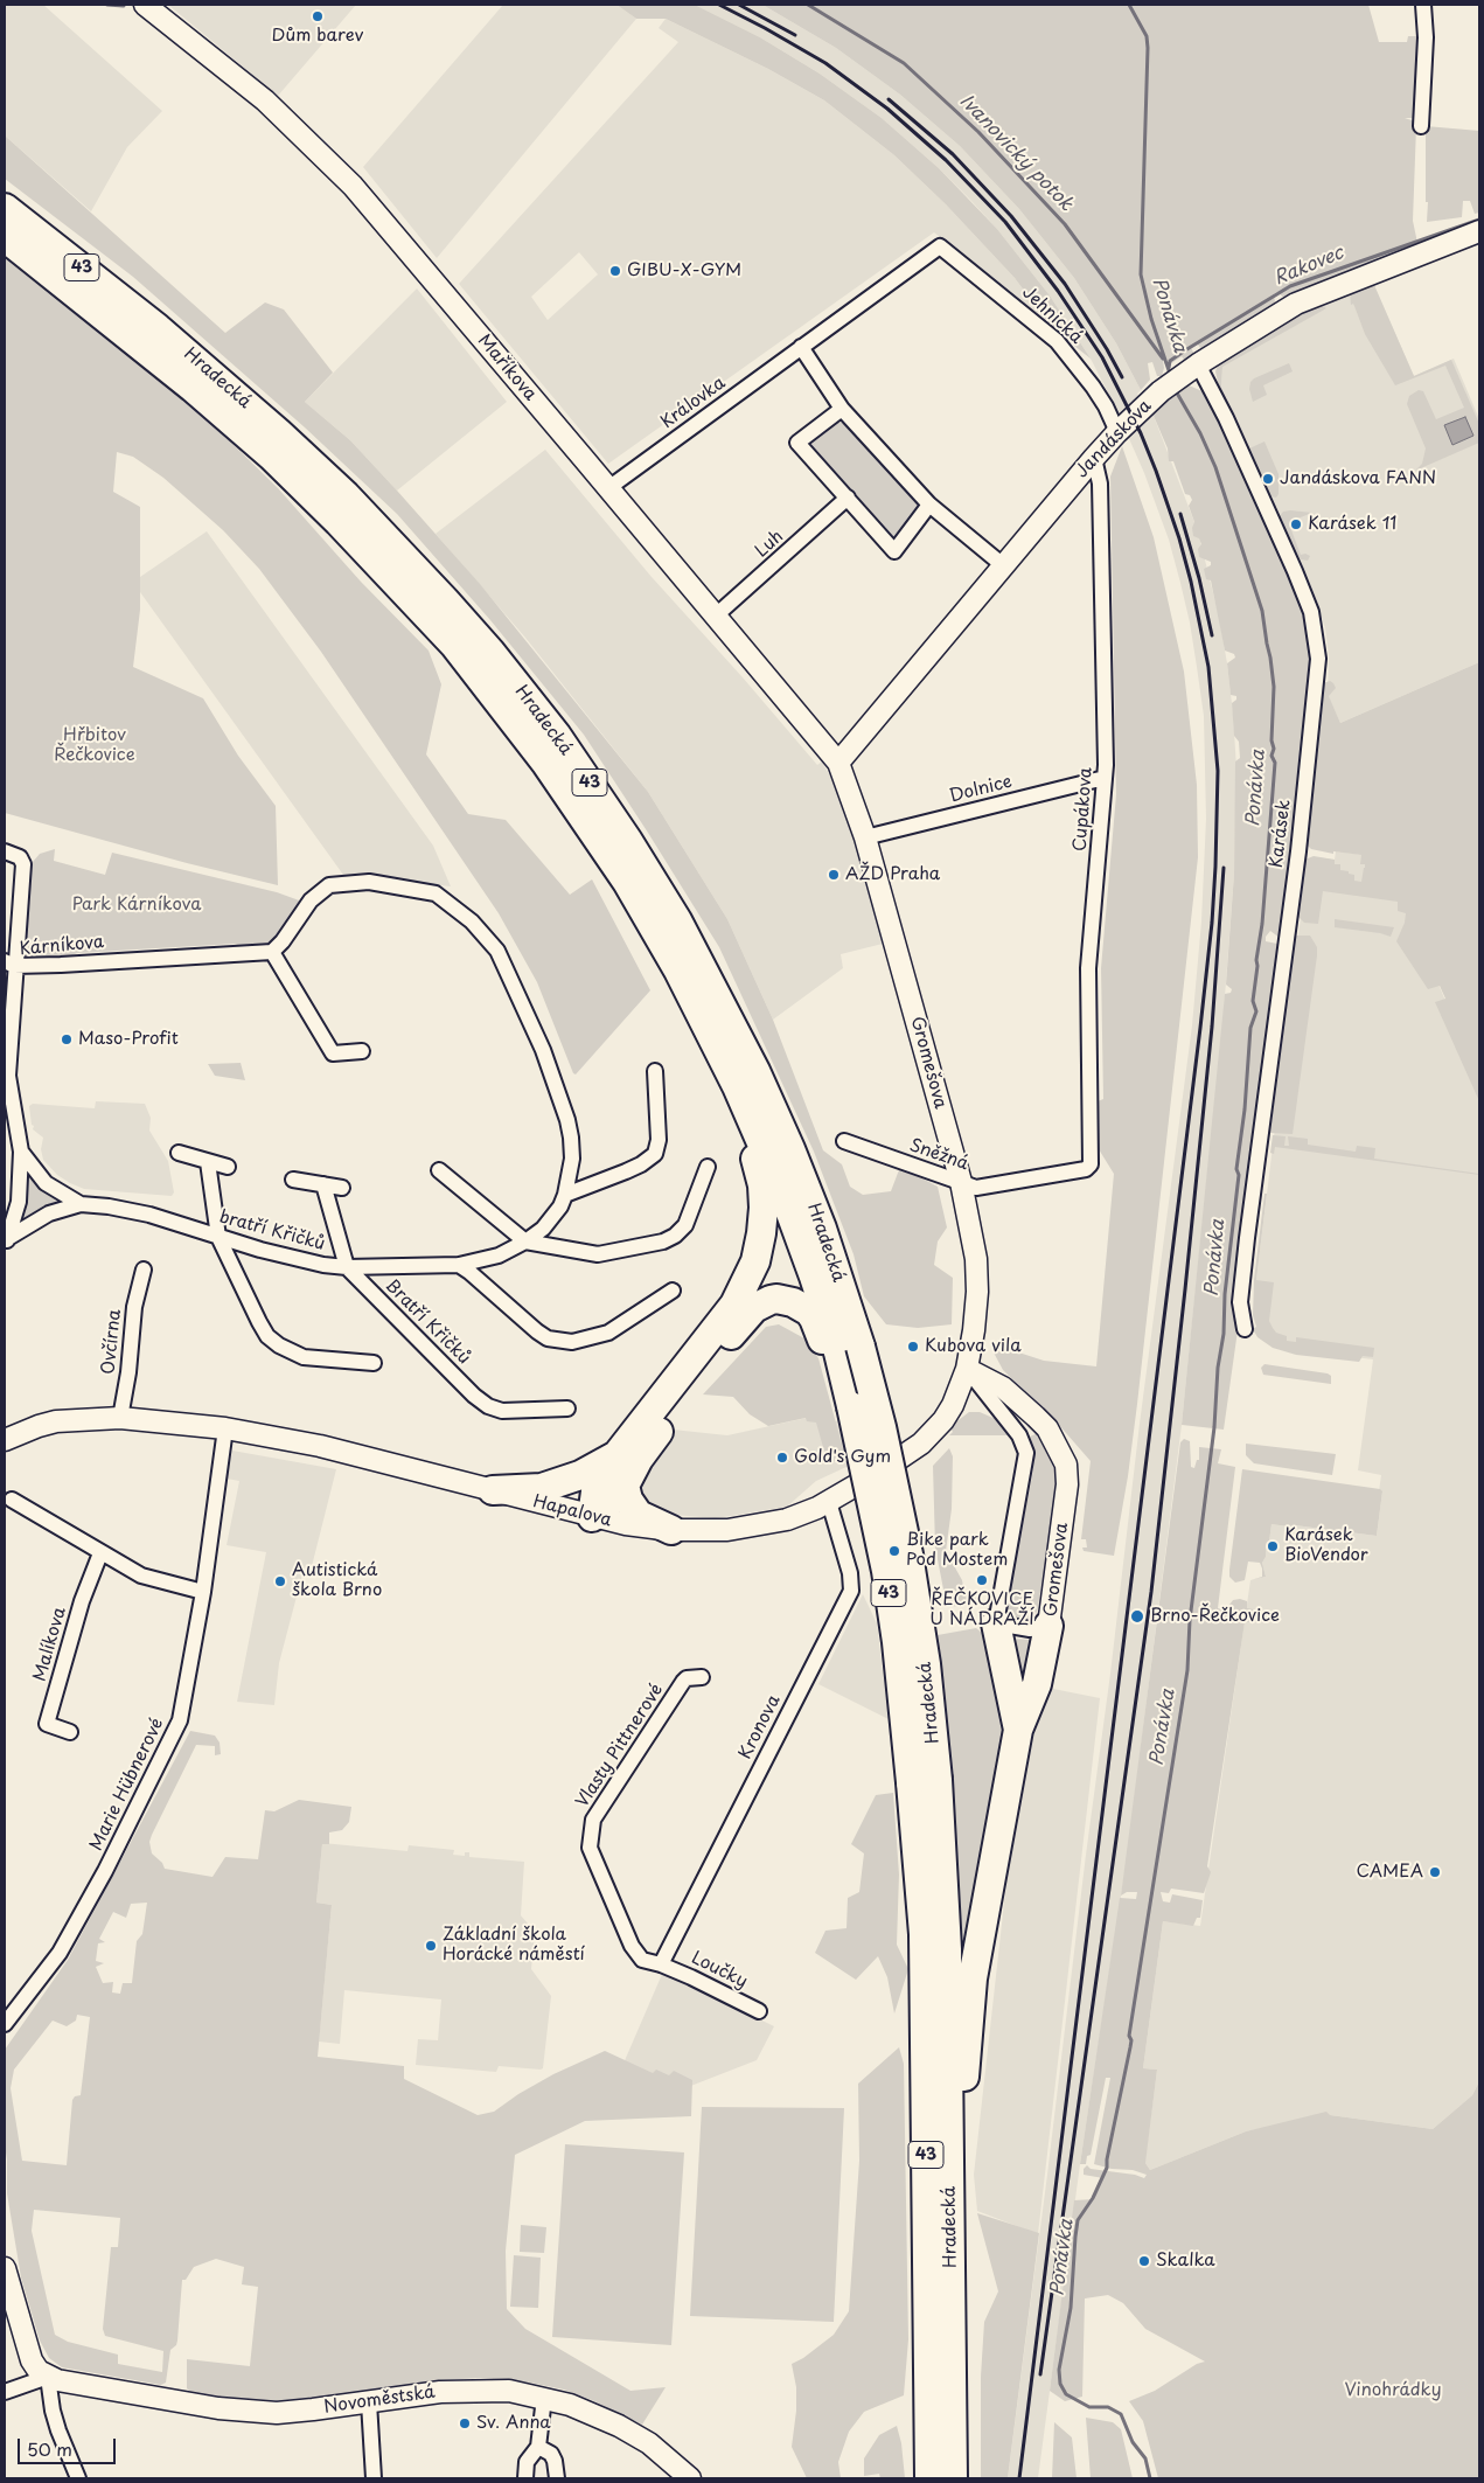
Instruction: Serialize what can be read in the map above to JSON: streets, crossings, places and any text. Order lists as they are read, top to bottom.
{
  "streets": {
    "highway": ["43", "Hradecká"],
    "street": [
      "Jehnická",
      "Maříkova",
      "Královka",
      "Jandáskova",
      "Luh",
      "Dolnice",
      "Cupákova",
      "Karásek",
      "Kárníkova",
      "Gromešova",
      "Sněžná",
      "bratří Křičků",
      "Bratří Křičků",
      "Ovčírna",
      "Hapalova",
      "Malíkova",
      "Kronova",
      "Vlasty Pittnerové",
      "Marie Hübnerové",
      "Loučky",
      "Novoměstská"
    ]
  },
  "crossings": [
    ["43", "Hradecká"],
    ["Jehnická", "Královka"],
    ["Jehnická", "Jandáskova"],
    ["Maříkova", "Královka"],
    ["Maříkova", "Jandáskova"],
    ["Maříkova", "Luh"],
    ["Maříkova", "Gromešova"],
    ["Jandáskova", "Cupákova"],
    ["Jandáskova", "Karásek"],
    ["Jandáskova", "Gromešova"],
    ["Dolnice", "Cupákova"],
    ["Dolnice", "Gromešova"],
    ["Cupákova", "Sněžná"],
    ["Kárníkova", "bratří Křičků"],
    ["Gromešova", "Sněžná"],
    ["Gromešova", "Hapalova"],
    ["bratří Křičků", "Bratří Křičků"],
    ["Ovčírna", "Hapalova"],
    ["Hapalova", "Kronova"],
    ["Hapalova", "Marie Hübnerové"],
    ["Kronova", "Vlasty Pittnerové"],
    ["Kronova", "Loučky"],
    ["Vlasty Pittnerové", "Loučky"]
  ],
  "water": ["Ivanovický potok", "Rakovec", "Ponávka"],
  "parks": ["Hřbitov Řečkovice", "Park Kárníkova", "Vinohrádky"],
  "places": [
    "Dům barev",
    "GIBU-X-GYM",
    "Jandáskova FANN",
    "Karásek 11",
    "AŽD Praha",
    "Maso-Profit",
    "Kubova vila",
    "Gold's Gym",
    "Karásek BioVendor",
    "Bike park Pod Mostem",
    "ŘEČKOVICE U NÁDRAŽÍ",
    "Autistická škola Brno",
    "Brno-Řečkovice",
    "CAMEA",
    "Základní škola Horácké náměstí",
    "Skalka",
    "Sv. Anna"
  ],
  "scale_bar": "50 m"
}
